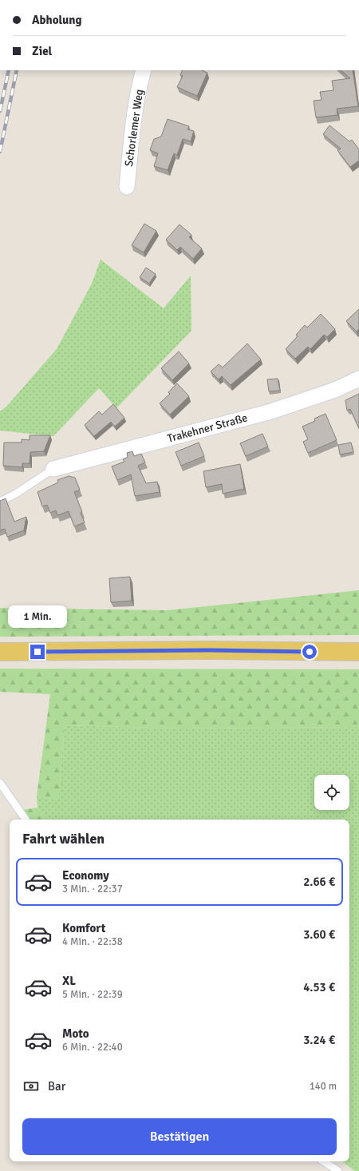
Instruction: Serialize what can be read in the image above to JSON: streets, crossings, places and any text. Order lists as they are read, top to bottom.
{
  "streets": {
    "street": ["Schorlemer Weg", "Trakehner Straße"]
  },
  "page": {
    "banner": ["Abholung", "Ziel"],
    "bubble": "1 Min.",
    "heading": "Fahrt wählen",
    "list": [
      {
        "name": "Economy",
        "note": "3 Min. · 22:37",
        "value": "2.66 €"
      },
      {
        "name": "Komfort",
        "note": "4 Min. · 22:38",
        "value": "3.60 €"
      },
      {
        "name": "XL",
        "note": "5 Min. · 22:39",
        "value": "4.53 €"
      },
      {
        "name": "Moto",
        "note": "6 Min. · 22:40",
        "value": "3.24 €"
      }
    ],
    "pay": ["Bar", "140 m"],
    "buttons": "Bestätigen"
  }
}
